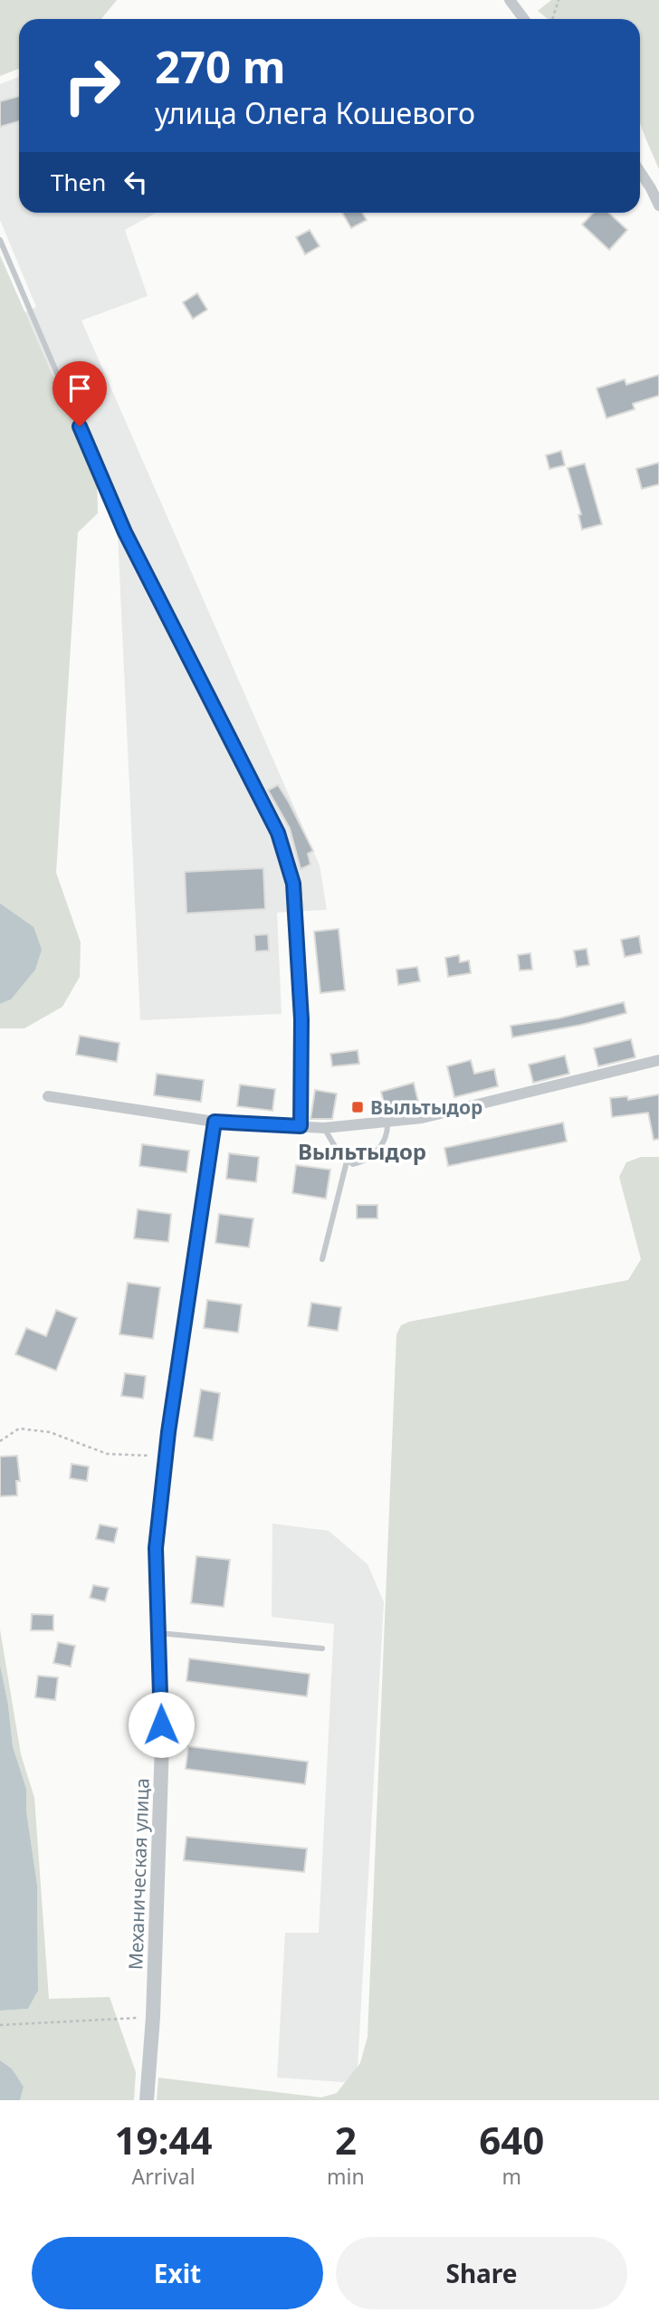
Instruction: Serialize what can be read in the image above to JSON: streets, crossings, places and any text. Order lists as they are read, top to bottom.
{
  "streets": {
    "street": ["Механическая улица"]
  },
  "districts": ["Выльтыдор"],
  "places": {
    "transit": ["Выльтыдор"]
  },
  "page": {
    "turn": ["270 m", "улица Олега Кошевого"],
    "then": "Then",
    "eta": [
      "19:44",
      "Arrival",
      "2",
      "min",
      "640",
      "m"
    ],
    "buttons": ["Exit", "Share"]
  }
}
